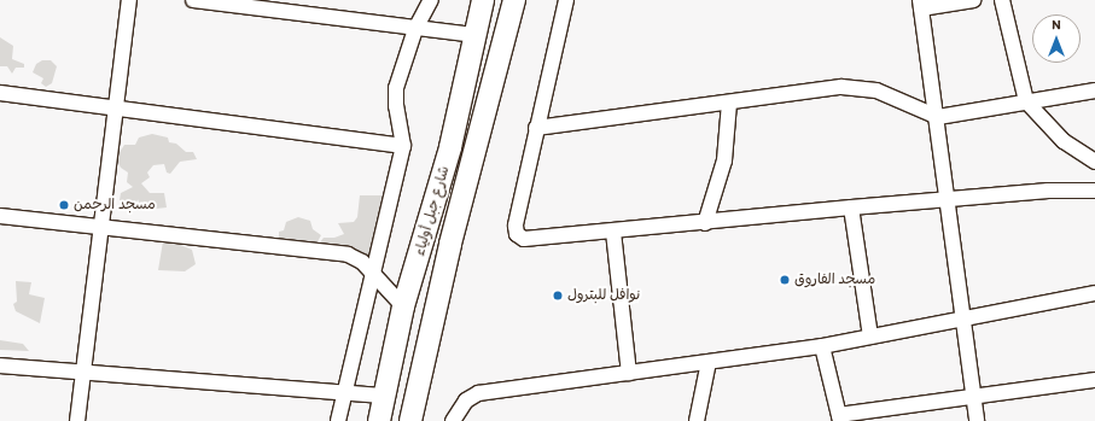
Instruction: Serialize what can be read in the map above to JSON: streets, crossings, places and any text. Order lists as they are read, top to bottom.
{
  "streets": {
    "main road": ["شارع جبل أولياء"]
  },
  "places": ["مسجد الرحمن", "مسجد الفاروق", "نوافل للبترول"],
  "north": "top"
}
